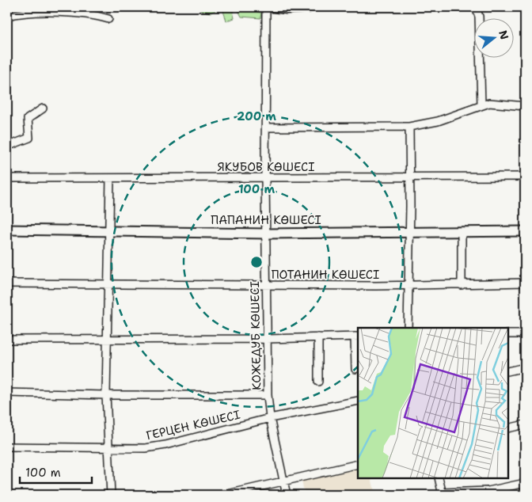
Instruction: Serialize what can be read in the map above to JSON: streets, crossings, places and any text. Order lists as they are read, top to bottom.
{
  "streets": {
    "main road": ["ПАПАНИН КӨШЕСІ"],
    "street": [
      "ЯКУБОВ КӨШЕСІ",
      "ПОТАНИН КӨШЕСІ",
      "КОЖЕДУБ КӨШЕСІ",
      "ГЕРЦЕН КӨШЕСІ"
    ]
  },
  "crossings": [
    ["ЯКУБОВ КӨШЕСІ", "КОЖЕДУБ КӨШЕСІ"],
    ["ПАПАНИН КӨШЕСІ", "КОЖЕДУБ КӨШЕСІ"],
    ["ПОТАНИН КӨШЕСІ", "КОЖЕДУБ КӨШЕСІ"],
    ["КОЖЕДУБ КӨШЕСІ", "ГЕРЦЕН КӨШЕСІ"]
  ],
  "scale_bar": "100 m",
  "north": "right",
  "rings": ["200 m", "100 m"]
}
